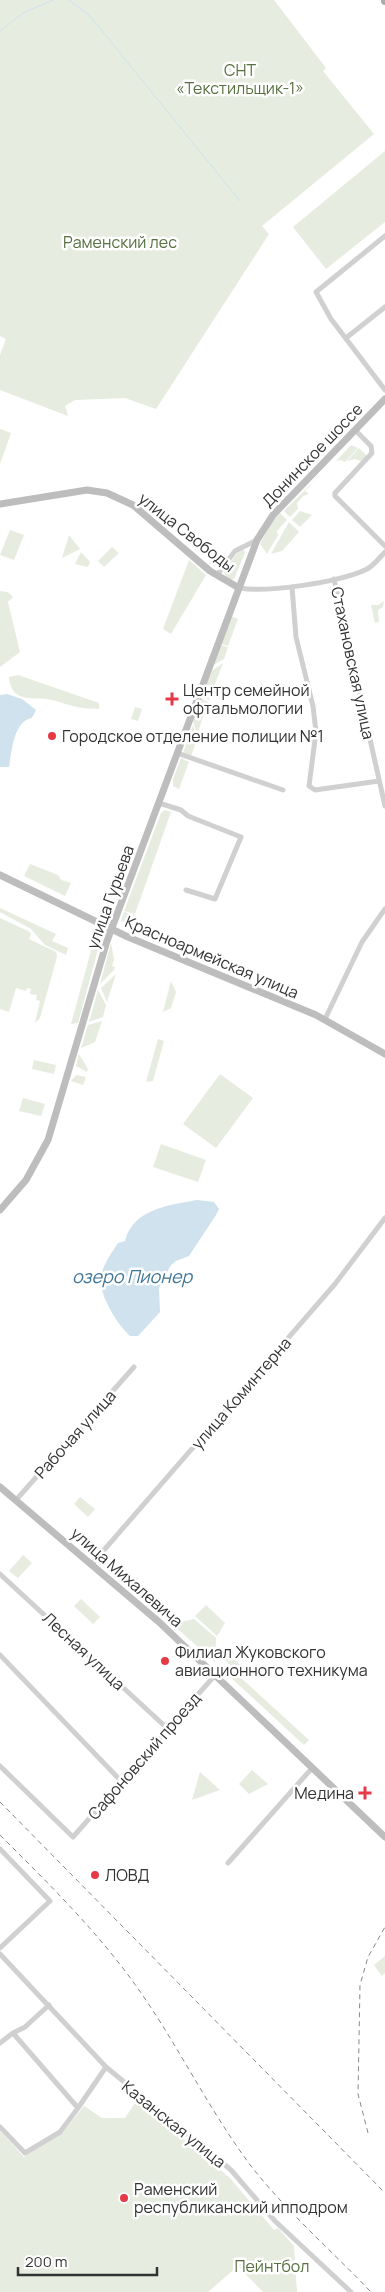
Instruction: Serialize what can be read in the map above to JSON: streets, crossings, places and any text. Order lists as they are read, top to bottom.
{
  "streets": {
    "main road": [
      "Донинское шоссе",
      "улица Свободы",
      "улица Гурьева",
      "Красноармейская улица",
      "улица Михалевича"
    ],
    "street": [
      "Стахановская улица",
      "улица Коминтерна",
      "Рабочая улица",
      "Лесная улица",
      "Сафоновский проезд",
      "Казанская улица"
    ]
  },
  "crossings": [
    ["Донинское шоссе", "улица Свободы"],
    ["Донинское шоссе", "улица Гурьева"],
    ["улица Свободы", "улица Гурьева"],
    ["улица Гурьева", "Красноармейская улица"],
    ["улица Коминтерна", "улица Михалевича"],
    ["Рабочая улица", "улица Михалевича"],
    ["улица Михалевича", "Сафоновский проезд"],
    ["Лесная улица", "Сафоновский проезд"]
  ],
  "water": ["озеро Пионер"],
  "parks": ["СНТ «Текстильщик-1»", "Раменский лес", "Пейнтбол"],
  "places": {
    "health": ["Центр семейной офтальмологии", "Медина"],
    "other": [
      "Городское отделение полиции №1",
      "Филиал Жуковского авиационного техникума",
      "ЛОВД",
      "Раменский республиканский ипподром"
    ]
  },
  "scale_bar": "200 m"
}
